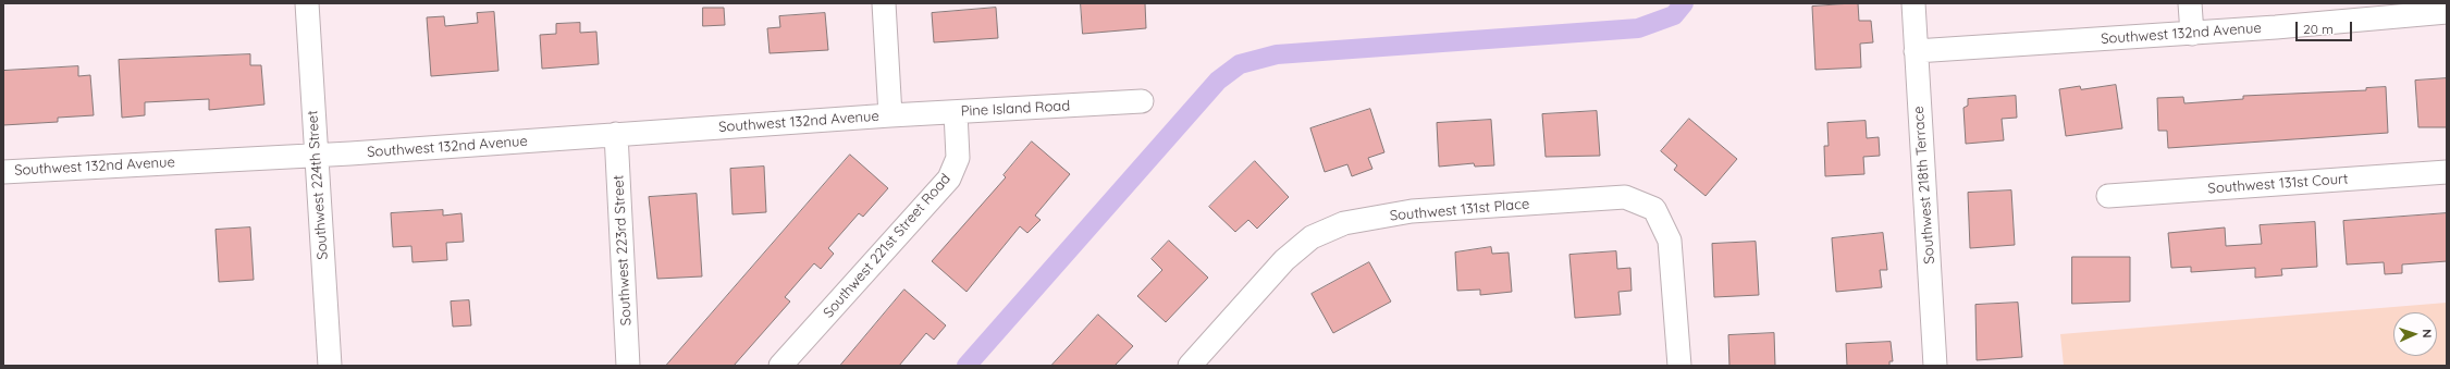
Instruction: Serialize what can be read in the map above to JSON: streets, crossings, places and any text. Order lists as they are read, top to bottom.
{
  "streets": {
    "street": [
      "Southwest 132nd Avenue",
      "Pine Island Road",
      "Southwest 131st Court",
      "Southwest 224th Street",
      "Southwest 218th Terrace",
      "Southwest 131st Place",
      "Southwest 221st Street Road",
      "Southwest 223rd Street"
    ]
  },
  "crossings": [
    ["Southwest 132nd Avenue", "Pine Island Road"],
    ["Southwest 132nd Avenue", "Southwest 224th Street"],
    ["Southwest 132nd Avenue", "Southwest 218th Terrace"],
    ["Southwest 132nd Avenue", "Southwest 223rd Street"],
    ["Pine Island Road", "Southwest 221st Street Road"]
  ],
  "scale_bar": "20 m",
  "north": "right"
}
